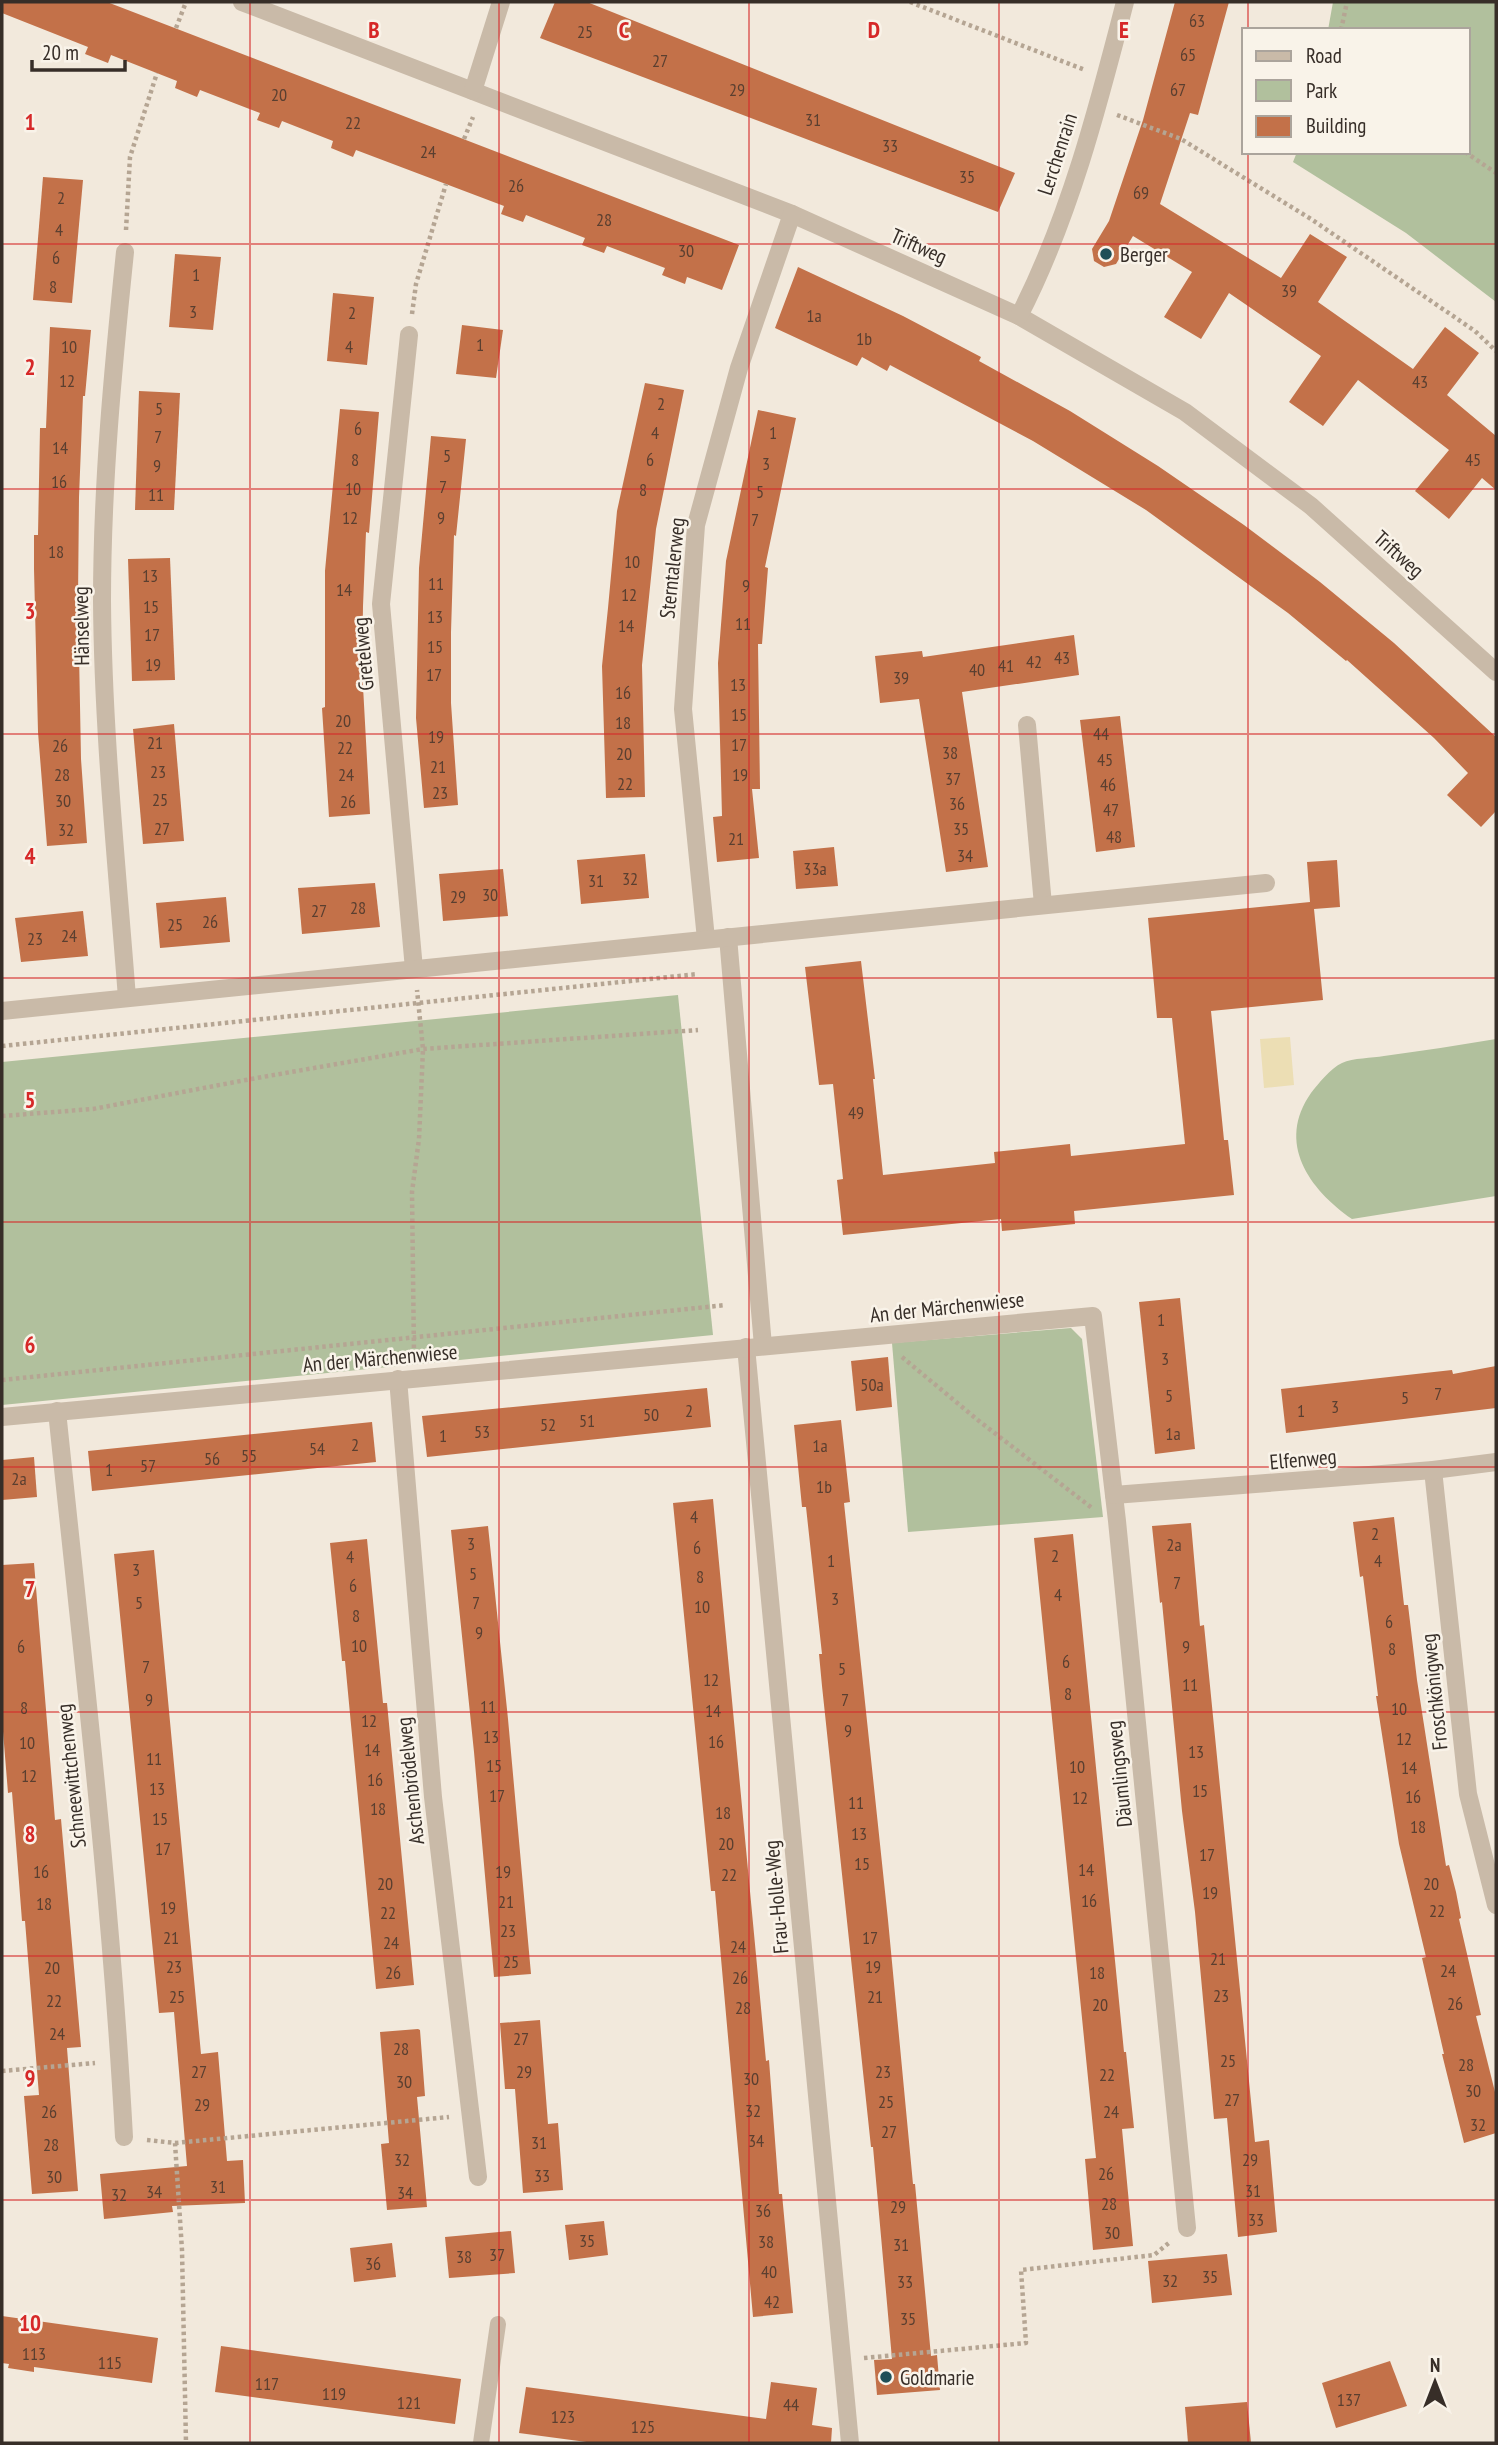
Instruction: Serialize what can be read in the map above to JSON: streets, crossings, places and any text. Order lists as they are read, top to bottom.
{
  "streets": {
    "street": [
      "Lerchenrain",
      "Triftweg",
      "Sterntalerweg",
      "Hänselweg",
      "Gretelweg",
      "An der Märchenwiese",
      "Elfenweg",
      "Froschkönigweg",
      "Däumlingsweg",
      "Schneewittchenweg",
      "Aschenbrödelweg",
      "Frau-Holle-Weg"
    ]
  },
  "crossings": [
    ["Lerchenrain", "Triftweg"],
    ["Triftweg", "Sterntalerweg"],
    ["An der Märchenwiese", "Däumlingsweg"],
    ["An der Märchenwiese", "Schneewittchenweg"],
    ["An der Märchenwiese", "Aschenbrödelweg"],
    ["An der Märchenwiese", "Frau-Holle-Weg"],
    ["Elfenweg", "Froschkönigweg"],
    ["Elfenweg", "Däumlingsweg"]
  ],
  "places": ["Berger", "Goldmarie"],
  "house_numbers": [
    "63",
    "25",
    "65",
    "27",
    "29",
    "67",
    "20",
    "31",
    "22",
    "33",
    "24",
    "35",
    "26",
    "69",
    "2",
    "28",
    "4",
    "30",
    "6",
    "1",
    "8",
    "39",
    "3",
    "2",
    "1a",
    "1b",
    "1",
    "10",
    "4",
    "12",
    "43",
    "2",
    "5",
    "6",
    "4",
    "1",
    "7",
    "14",
    "5",
    "8",
    "6",
    "45",
    "3",
    "9",
    "16",
    "7",
    "10",
    "8",
    "5",
    "11",
    "12",
    "9",
    "7",
    "18",
    "10",
    "13",
    "11",
    "9",
    "14",
    "12",
    "15",
    "13",
    "11",
    "14",
    "17",
    "15",
    "43",
    "42",
    "19",
    "41",
    "40",
    "17",
    "39",
    "13",
    "16",
    "15",
    "20",
    "18",
    "44",
    "19",
    "21",
    "17",
    "26",
    "22",
    "38",
    "20",
    "45",
    "21",
    "23",
    "28",
    "24",
    "19",
    "37",
    "22",
    "46",
    "23",
    "25",
    "30",
    "26",
    "36",
    "47",
    "27",
    "35",
    "32",
    "48",
    "21",
    "34",
    "33a",
    "32",
    "31",
    "30",
    "29",
    "28",
    "27",
    "26",
    "25",
    "24",
    "23",
    "49",
    "1",
    "3",
    "50a",
    "7",
    "5",
    "5",
    "3",
    "2",
    "1",
    "50",
    "51",
    "52",
    "53",
    "1a",
    "1",
    "2",
    "1a",
    "54",
    "55",
    "56",
    "57",
    "1",
    "2a",
    "1b",
    "4",
    "2",
    "3",
    "2a",
    "6",
    "2",
    "4",
    "1",
    "4",
    "3",
    "5",
    "8",
    "7",
    "6",
    "4",
    "3",
    "5",
    "7",
    "10",
    "8",
    "6",
    "9",
    "10",
    "6",
    "9",
    "8",
    "6",
    "7",
    "5",
    "12",
    "11",
    "8",
    "9",
    "7",
    "11",
    "8",
    "10",
    "14",
    "12",
    "9",
    "13",
    "12",
    "16",
    "10",
    "14",
    "13",
    "11",
    "15",
    "10",
    "14",
    "12",
    "16",
    "13",
    "15",
    "17",
    "16",
    "12",
    "11",
    "18",
    "18",
    "15",
    "18",
    "13",
    "20",
    "17",
    "17",
    "15",
    "14",
    "16",
    "19",
    "22",
    "20",
    "20",
    "19",
    "16",
    "21",
    "18",
    "19",
    "22",
    "22",
    "23",
    "21",
    "17",
    "24",
    "24",
    "21",
    "25",
    "23",
    "19",
    "20",
    "24",
    "26",
    "18",
    "26",
    "23",
    "25",
    "21",
    "22",
    "26",
    "20",
    "28",
    "24",
    "27",
    "28",
    "25",
    "28",
    "27",
    "29",
    "23",
    "22",
    "30",
    "30",
    "30",
    "27",
    "25",
    "29",
    "32",
    "26",
    "24",
    "32",
    "27",
    "34",
    "31",
    "28",
    "32",
    "29",
    "26",
    "33",
    "30",
    "31",
    "31",
    "34",
    "34",
    "32",
    "28",
    "29",
    "36",
    "33",
    "30",
    "35",
    "38",
    "31",
    "37",
    "38",
    "36",
    "40",
    "35",
    "32",
    "33",
    "42",
    "35",
    "113",
    "115",
    "117",
    "119",
    "137",
    "121",
    "44",
    "123",
    "125"
  ],
  "legend": ["Road", "Park", "Building"],
  "scale_bar": "20 m",
  "north": "top",
  "grid": {
    "columns": [
      "B",
      "C",
      "D",
      "E"
    ],
    "rows": [
      "1",
      "2",
      "3",
      "4",
      "5",
      "6",
      "7",
      "8",
      "9",
      "10"
    ]
  }
}
